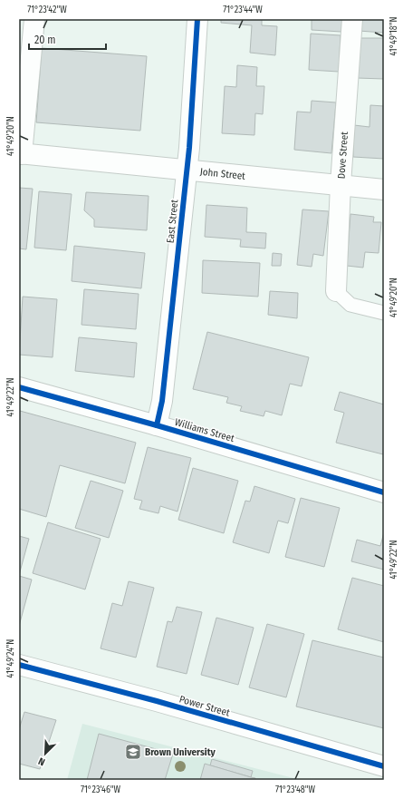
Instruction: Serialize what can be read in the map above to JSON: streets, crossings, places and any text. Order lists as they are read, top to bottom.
{
  "streets": {
    "street": [
      "Dove Street",
      "John Street",
      "East Street",
      "Williams Street",
      "Power Street"
    ]
  },
  "crossings": [
    ["Dove Street", "John Street"],
    ["John Street", "East Street"],
    ["East Street", "Williams Street"]
  ],
  "places": {
    "school or university": ["Brown University"]
  },
  "scale_bar": "20 m",
  "north": "bottom left",
  "coordinates": [
    "71°23'42\"W",
    "71°23'44\"W",
    "41°49'18\"N",
    "41°49'20\"N",
    "41°49'22\"N",
    "41°49'24\"N",
    "71°23'46\"W",
    "71°23'48\"W"
  ]
}
